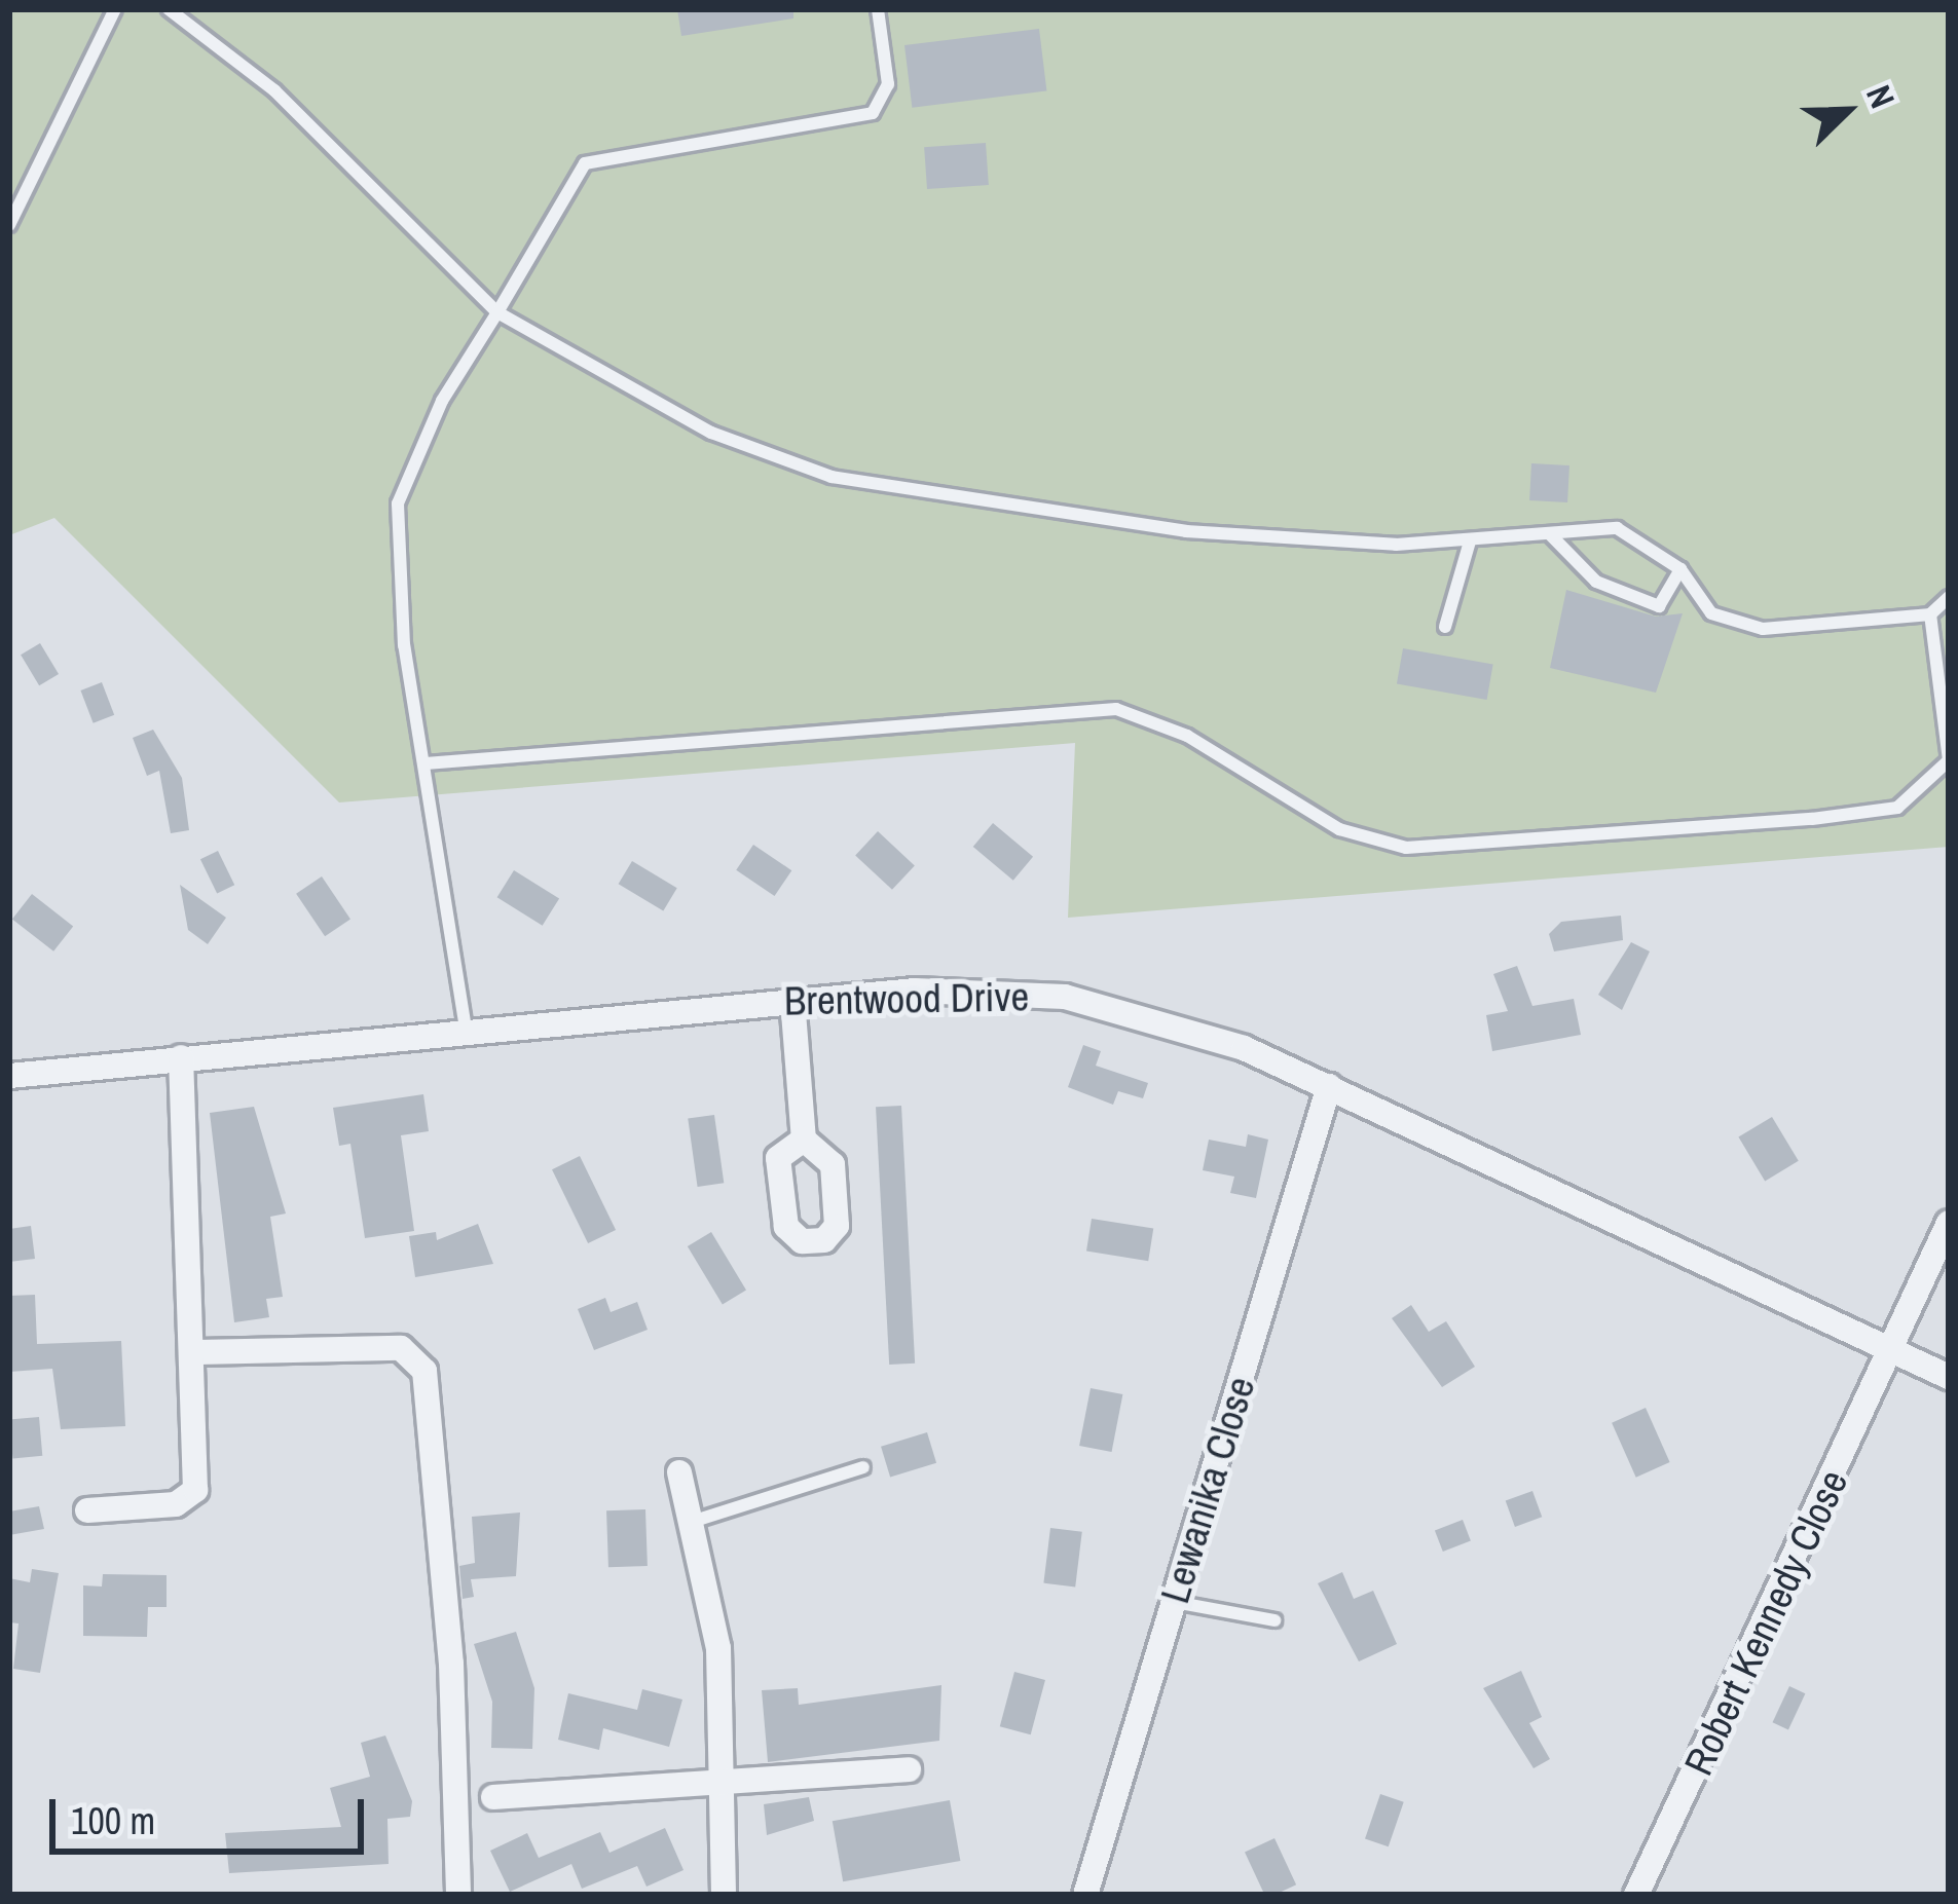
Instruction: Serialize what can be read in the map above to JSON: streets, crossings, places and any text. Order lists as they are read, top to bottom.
{
  "streets": {
    "street": ["Brentwood Drive", "Lewanika Close", "Robert Kennedy Close"]
  },
  "crossings": [
    ["Brentwood Drive", "Lewanika Close"],
    ["Brentwood Drive", "Robert Kennedy Close"]
  ],
  "scale_bar": "100 m",
  "north": "top right"
}
